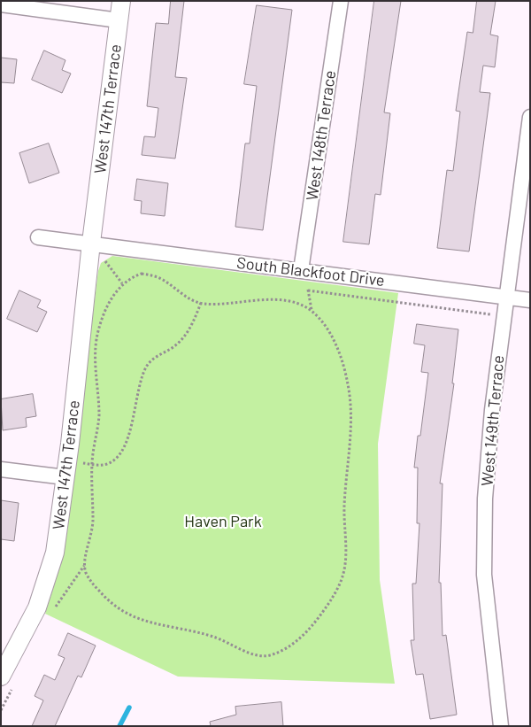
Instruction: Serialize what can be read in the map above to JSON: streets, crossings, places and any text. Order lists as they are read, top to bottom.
{
  "streets": {
    "street": [
      "West 147th Terrace",
      "West 148th Terrace",
      "South Blackfoot Drive",
      "West 149th Terrace"
    ]
  },
  "crossings": [
    ["West 147th Terrace", "South Blackfoot Drive"],
    ["West 148th Terrace", "South Blackfoot Drive"],
    ["South Blackfoot Drive", "West 149th Terrace"]
  ],
  "parks": ["Haven Park"]
}
